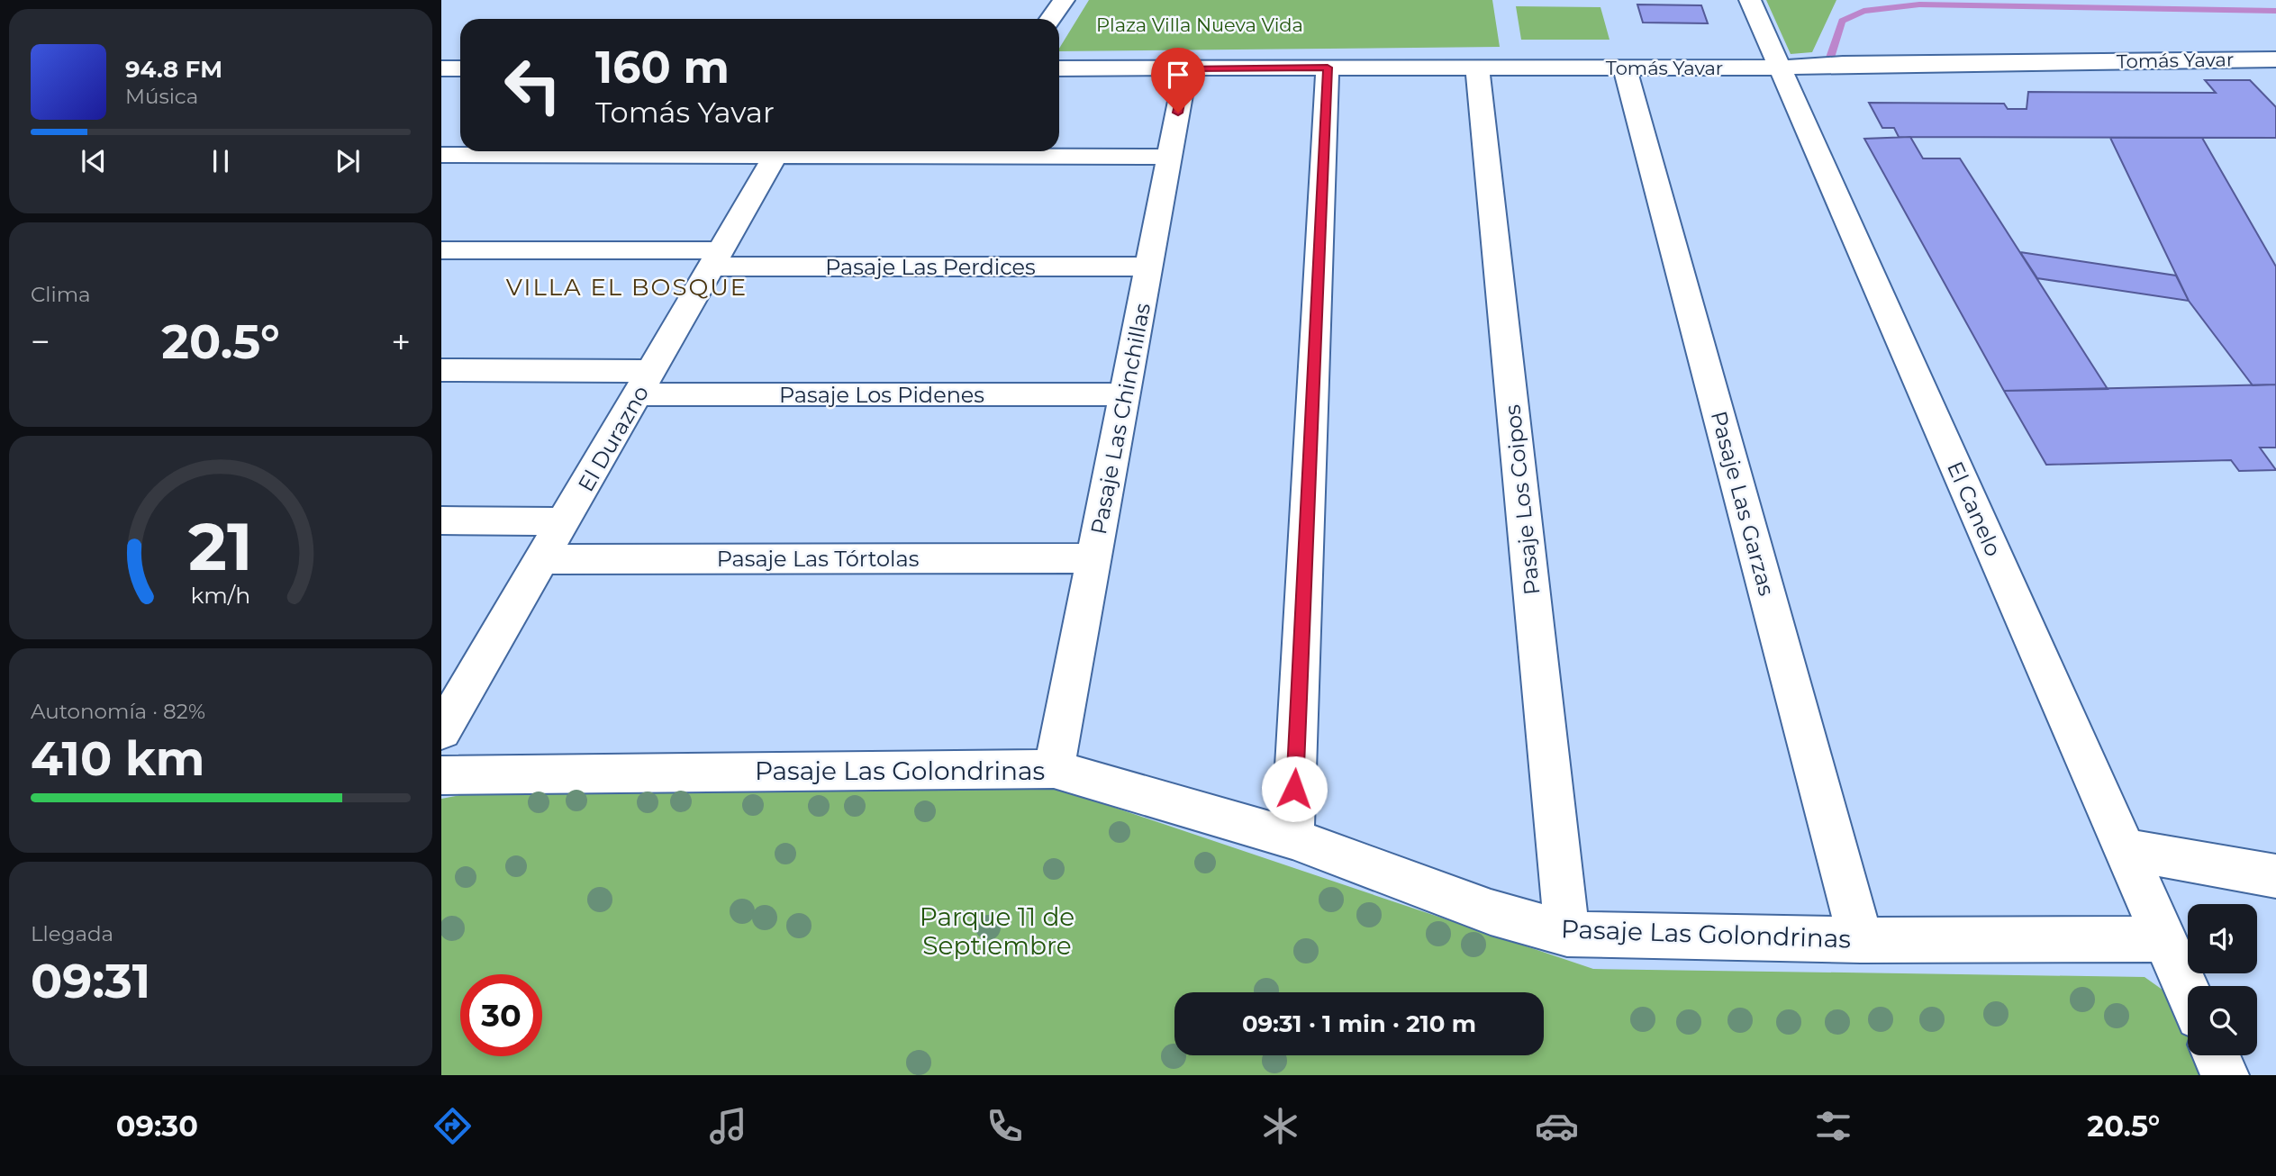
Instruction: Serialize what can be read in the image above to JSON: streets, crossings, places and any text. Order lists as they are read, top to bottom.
{
  "streets": {
    "street": [
      "Tomás Yavar",
      "Pasaje Las Perdices",
      "Pasaje Los Pidenes",
      "Pasaje Las Chinchillas",
      "El Durazno",
      "Pasaje Los Coipos",
      "Pasaje Las Garzas",
      "El Canelo",
      "Pasaje Las Tórtolas",
      "Pasaje Las Golondrinas"
    ]
  },
  "crossings": [
    ["Tomás Yavar", "Pasaje Las Chinchillas"],
    ["Tomás Yavar", "Pasaje Los Coipos"],
    ["Tomás Yavar", "Pasaje Las Garzas"],
    ["Tomás Yavar", "El Canelo"],
    ["Pasaje Las Perdices", "Pasaje Las Chinchillas"],
    ["Pasaje Las Perdices", "El Durazno"],
    ["Pasaje Los Pidenes", "Pasaje Las Chinchillas"],
    ["Pasaje Los Pidenes", "El Durazno"],
    ["Pasaje Las Chinchillas", "Pasaje Las Tórtolas"],
    ["Pasaje Las Chinchillas", "Pasaje Las Golondrinas"],
    ["El Durazno", "Pasaje Las Tórtolas"],
    ["Pasaje Los Coipos", "Pasaje Las Golondrinas"],
    ["Pasaje Las Garzas", "Pasaje Las Golondrinas"],
    ["El Canelo", "Pasaje Las Golondrinas"]
  ],
  "districts": ["VILLA EL BOSQUE"],
  "parks": ["Plaza Villa Nueva Vida", "Parque 11 de Septiembre"],
  "page": {
    "turn": ["160 m", "Tomás Yavar"],
    "song": ["94.8 FM", "Música"],
    "tile": [
      "Clima",
      ["Autonomía · 82%", "410 km"],
      ["Llegada", "09:31"]
    ],
    "heat": ["−", "20.5°", "+"],
    "limit": "30",
    "trip": "09:31 · 1 min · 210 m",
    "tabs": ["09:30", "20.5°"],
    "gauge": ["21", "km/h"]
  }
}
